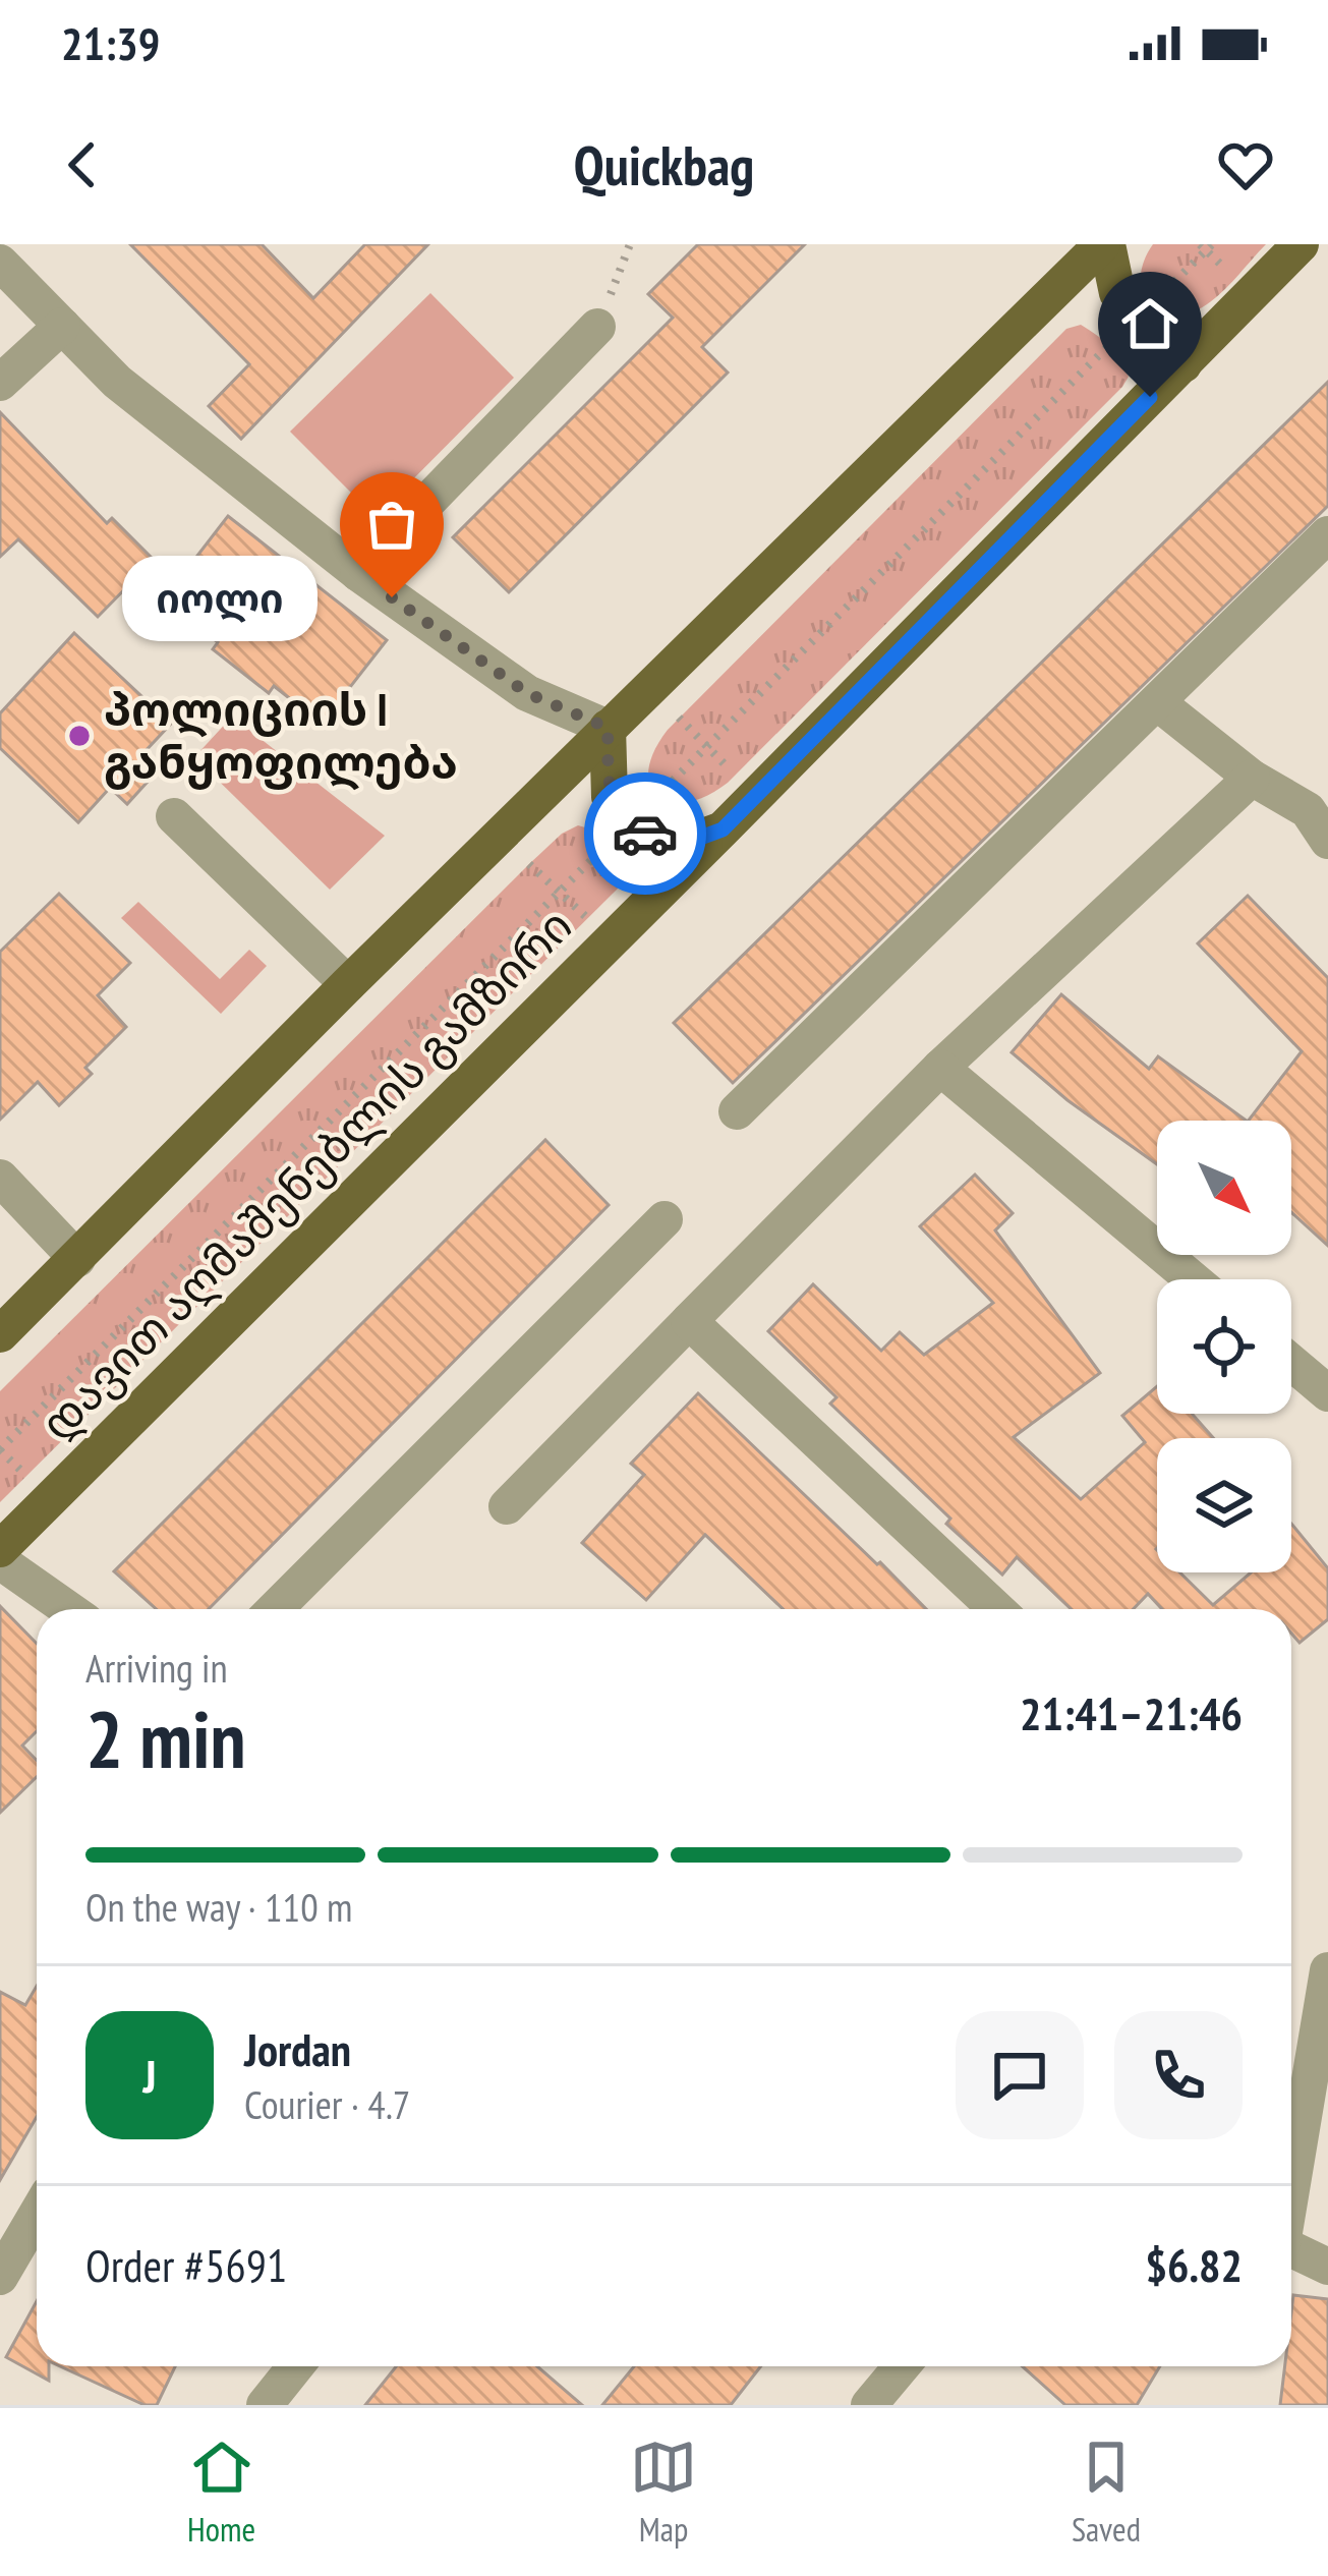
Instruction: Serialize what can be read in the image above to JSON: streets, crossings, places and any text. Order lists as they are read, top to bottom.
{
  "streets": {
    "main road": ["დავით აღმაშენებლის გამზირი"]
  },
  "places": ["იოლი", "პოლიციის I განყოფილება"],
  "north": "bottom right",
  "page": {
    "status": "21:39",
    "header": "Quickbag",
    "bubble": "იოლი",
    "heading": ["2 min", "Arriving in", "21:41–21:46"],
    "panel": [
      "Jordan",
      "Courier · 4.7",
      "Order #5691",
      "$6.82"
    ],
    "bar": "On the way · 110 m",
    "round": "J",
    "tabs": ["Home", "Map", "Saved"]
  }
}
